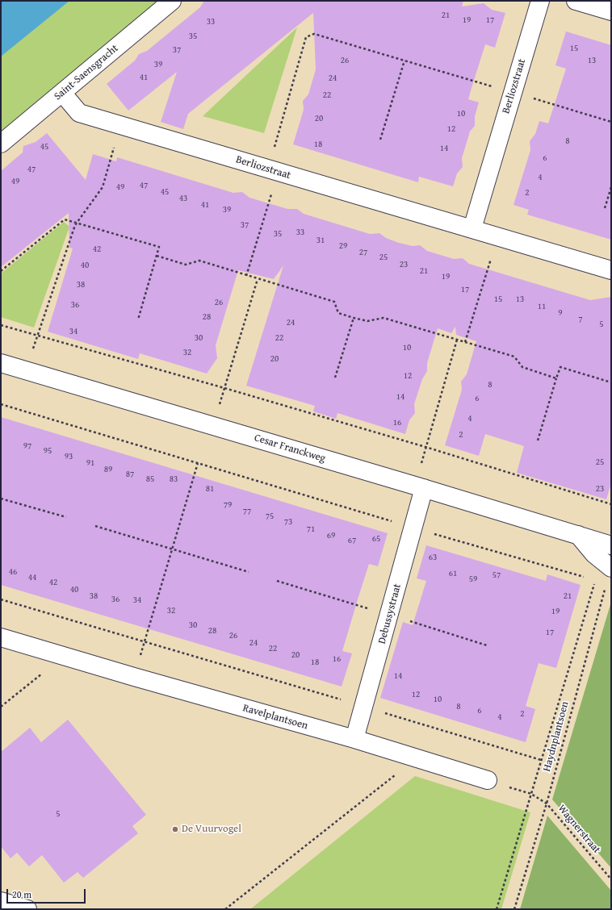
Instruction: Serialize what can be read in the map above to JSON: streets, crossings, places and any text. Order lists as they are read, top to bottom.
{
  "streets": {
    "street": [
      "Saint-Saensgracht",
      "Berliozstraat",
      "Cesar Franckweg",
      "Debussystraat",
      "Ravelplantsoen"
    ],
    "path": ["Haydnplantsoen", "Wagnerstraat"]
  },
  "crossings": [
    ["Saint-Saensgracht", "Berliozstraat"],
    ["Cesar Franckweg", "Debussystraat"],
    ["Debussystraat", "Ravelplantsoen"],
    ["Haydnplantsoen", "Wagnerstraat"]
  ],
  "places": ["De Vuurvogel"],
  "house_numbers": [
    "21",
    "19",
    "17",
    "33",
    "35",
    "15",
    "37",
    "26",
    "13",
    "39",
    "41",
    "24",
    "22",
    "10",
    "20",
    "12",
    "8",
    "18",
    "45",
    "14",
    "6",
    "47",
    "4",
    "49",
    "47",
    "49",
    "45",
    "2",
    "43",
    "41",
    "39",
    "37",
    "33",
    "35",
    "31",
    "29",
    "42",
    "27",
    "25",
    "23",
    "40",
    "21",
    "19",
    "38",
    "17",
    "15",
    "13",
    "26",
    "36",
    "11",
    "9",
    "28",
    "7",
    "24",
    "5",
    "34",
    "30",
    "22",
    "10",
    "32",
    "20",
    "12",
    "8",
    "14",
    "6",
    "4",
    "16",
    "2",
    "97",
    "95",
    "93",
    "25",
    "91",
    "89",
    "87",
    "85",
    "83",
    "81",
    "23",
    "79",
    "77",
    "75",
    "73",
    "71",
    "69",
    "65",
    "67",
    "63",
    "46",
    "61",
    "57",
    "44",
    "59",
    "42",
    "40",
    "38",
    "21",
    "36",
    "34",
    "32",
    "19",
    "30",
    "28",
    "17",
    "26",
    "24",
    "22",
    "20",
    "16",
    "18",
    "14",
    "12",
    "10",
    "8",
    "6",
    "2",
    "4",
    "5"
  ],
  "scale_bar": "20 m"
}
